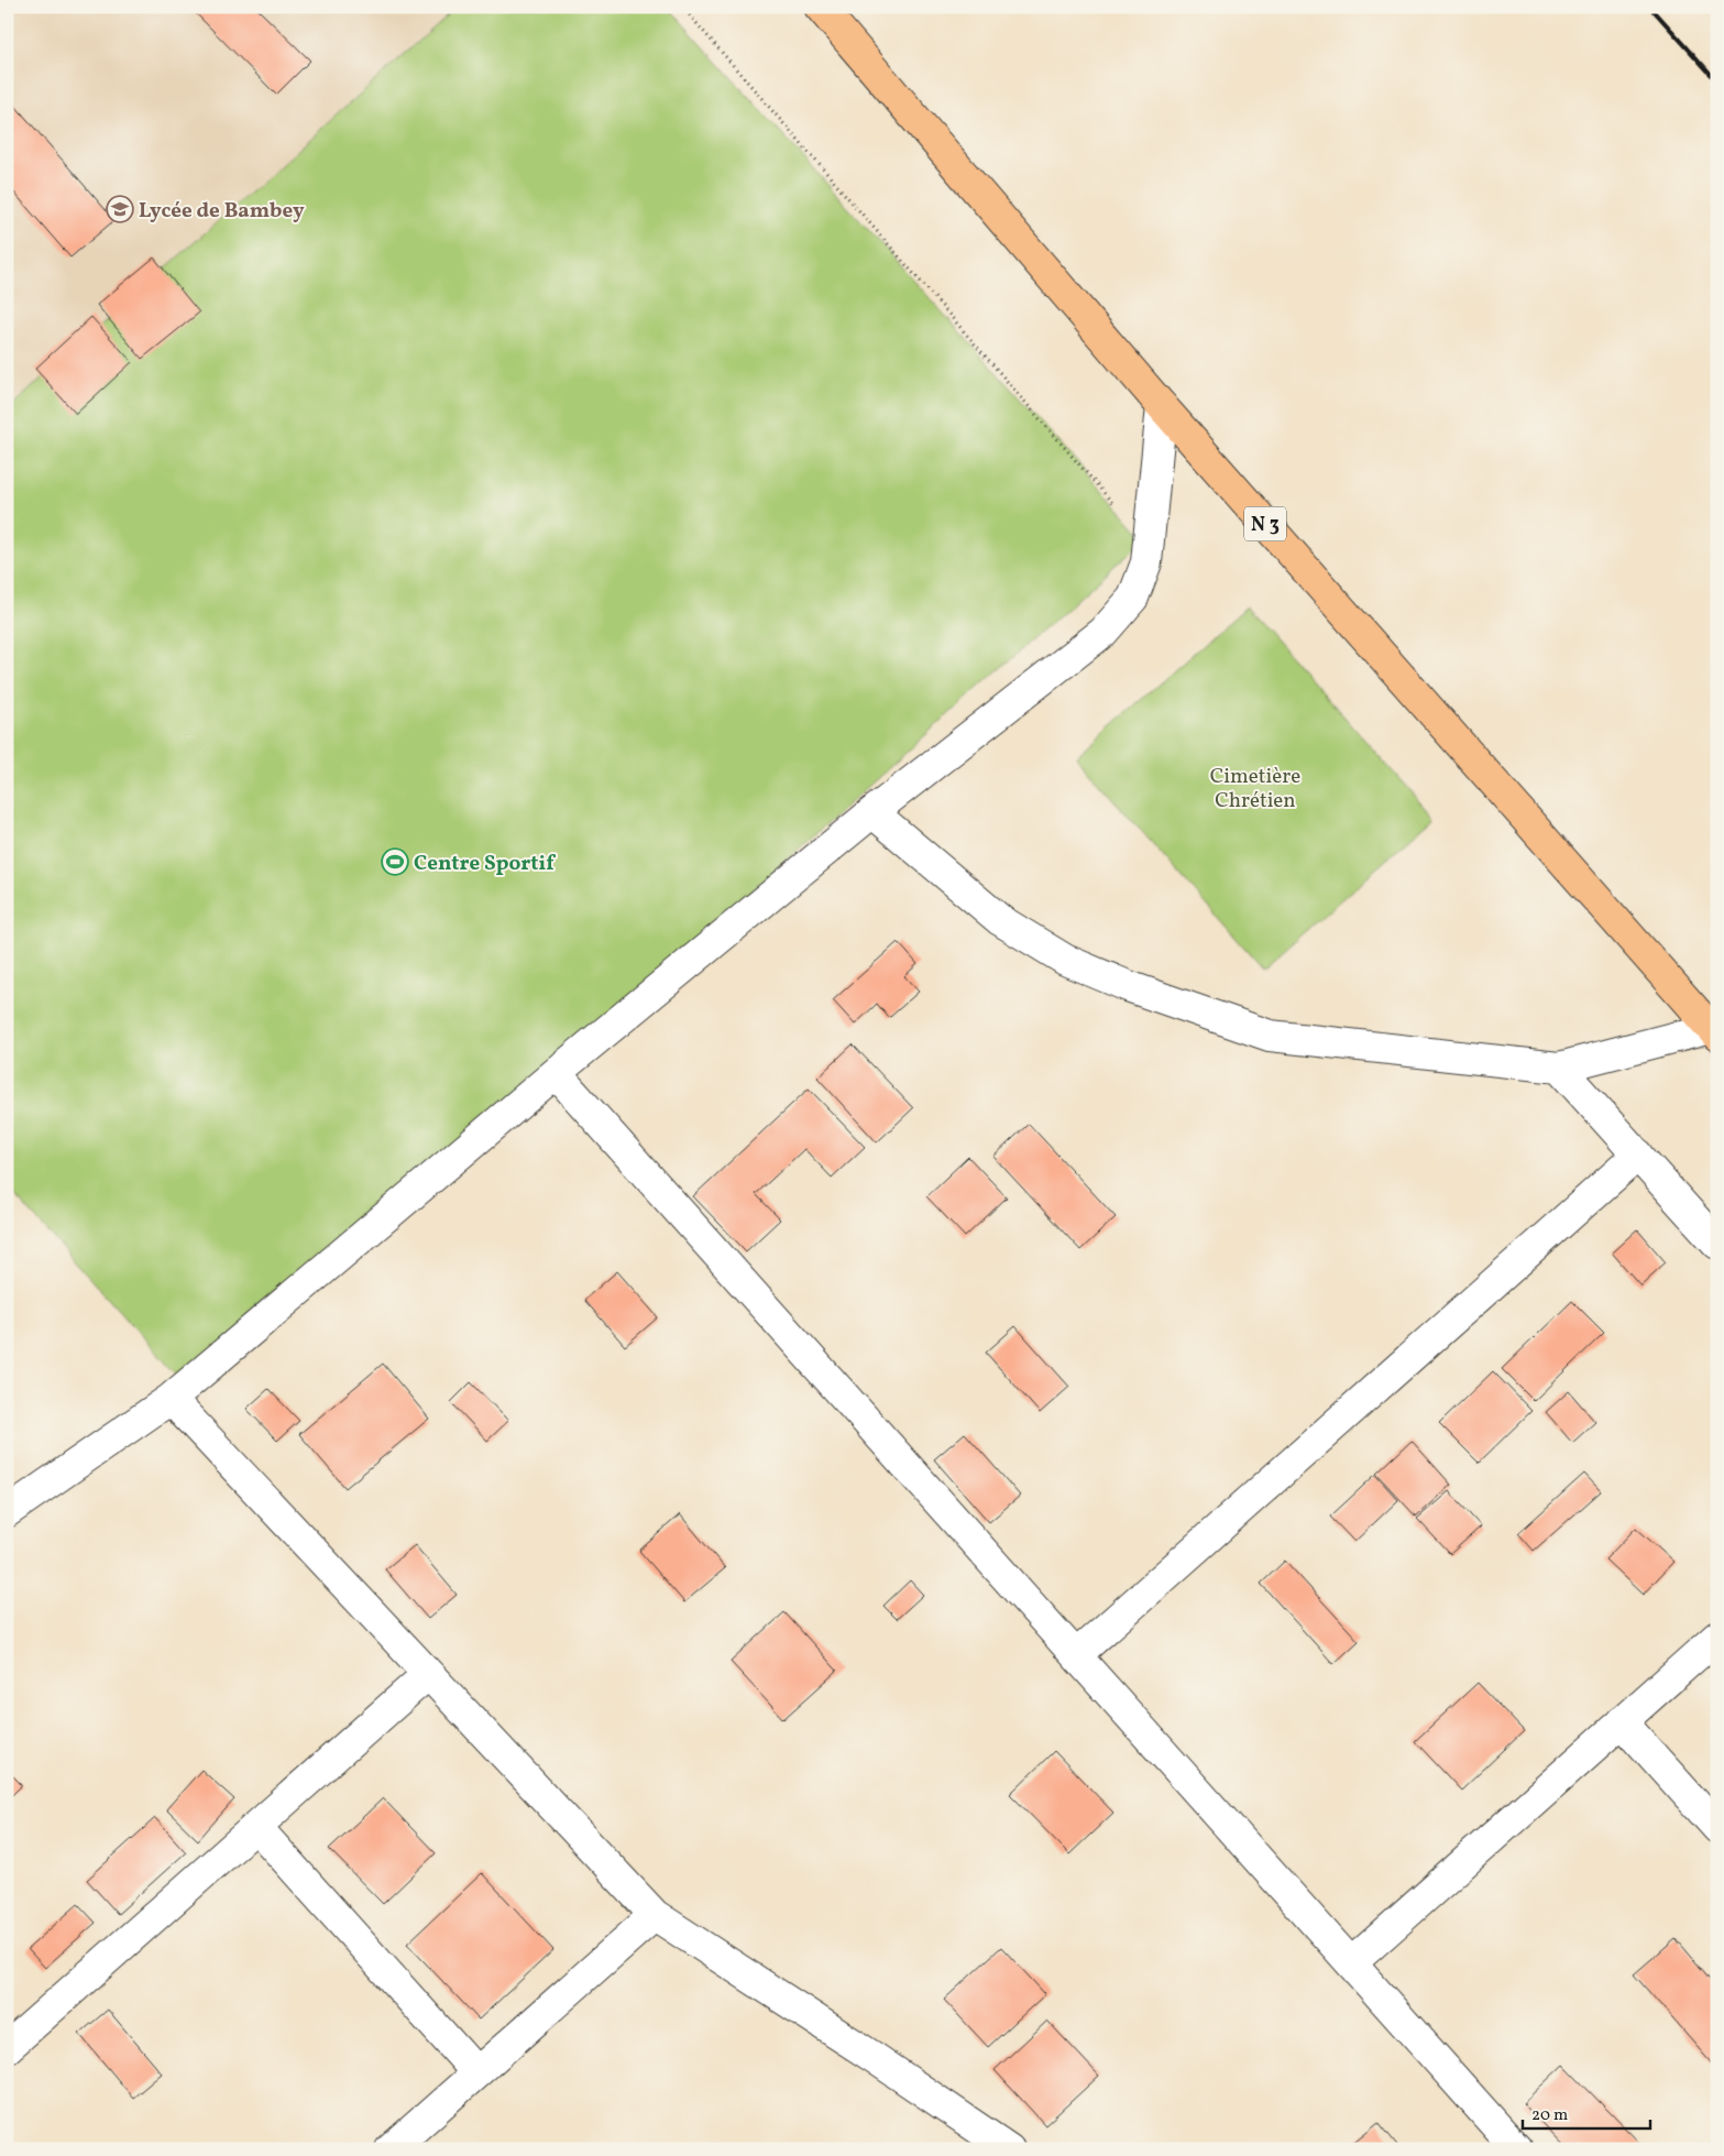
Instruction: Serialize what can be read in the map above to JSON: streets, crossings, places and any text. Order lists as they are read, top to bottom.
{
  "streets": {
    "main road": ["N 3"]
  },
  "parks": ["Cimetière Chrétien"],
  "places": {
    "school or university": ["Lycée de Bambey"],
    "sports": ["Centre Sportif"]
  },
  "scale_bar": "20 m"
}
